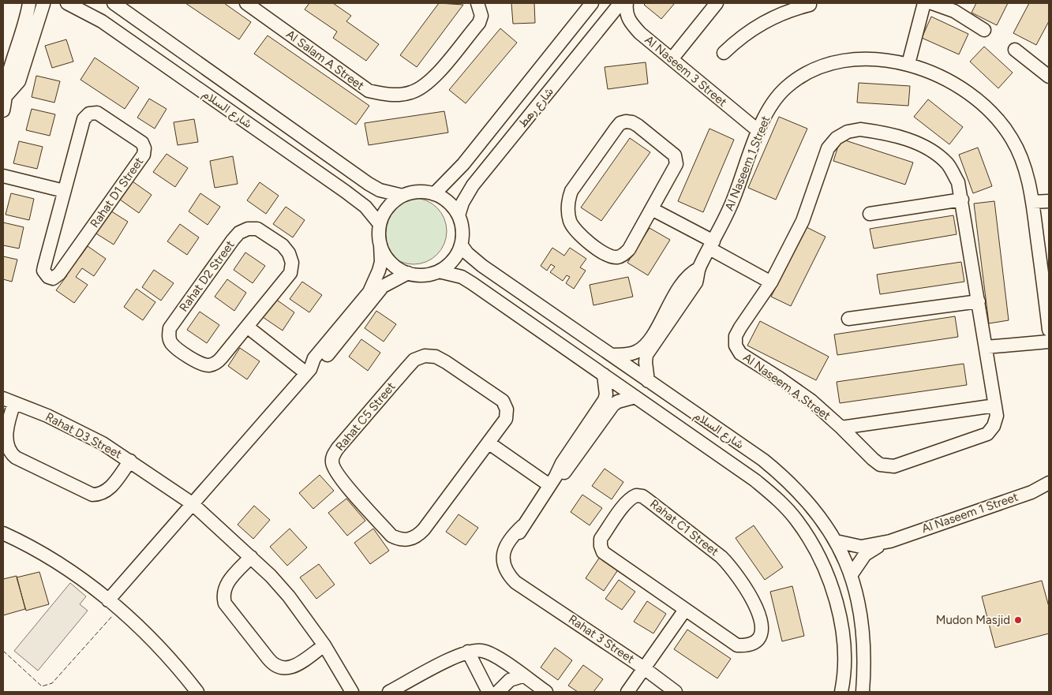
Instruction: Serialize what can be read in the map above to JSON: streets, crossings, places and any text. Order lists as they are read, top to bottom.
{
  "streets": {
    "street": [
      "Al Salam A Street",
      "Al Naseem 3 Street",
      "شارع رهط",
      "شارع السلام",
      "Al Naseem 1 Street",
      "Rahat D1 Street",
      "Rahat D2 Street",
      "Al Naseem A Street",
      "Rahat C5 Street",
      "Rahat D3 Street",
      "Rahat C1 Street",
      "Rahat 3 Street"
    ]
  },
  "crossings": [
    ["Al Naseem 3 Street", "Al Naseem 1 Street"],
    ["شارع رهط", "شارع السلام"],
    ["شارع السلام", "Al Naseem 1 Street"],
    ["شارع السلام", "Rahat 3 Street"]
  ],
  "places": ["Mudon Masjid"]
}
